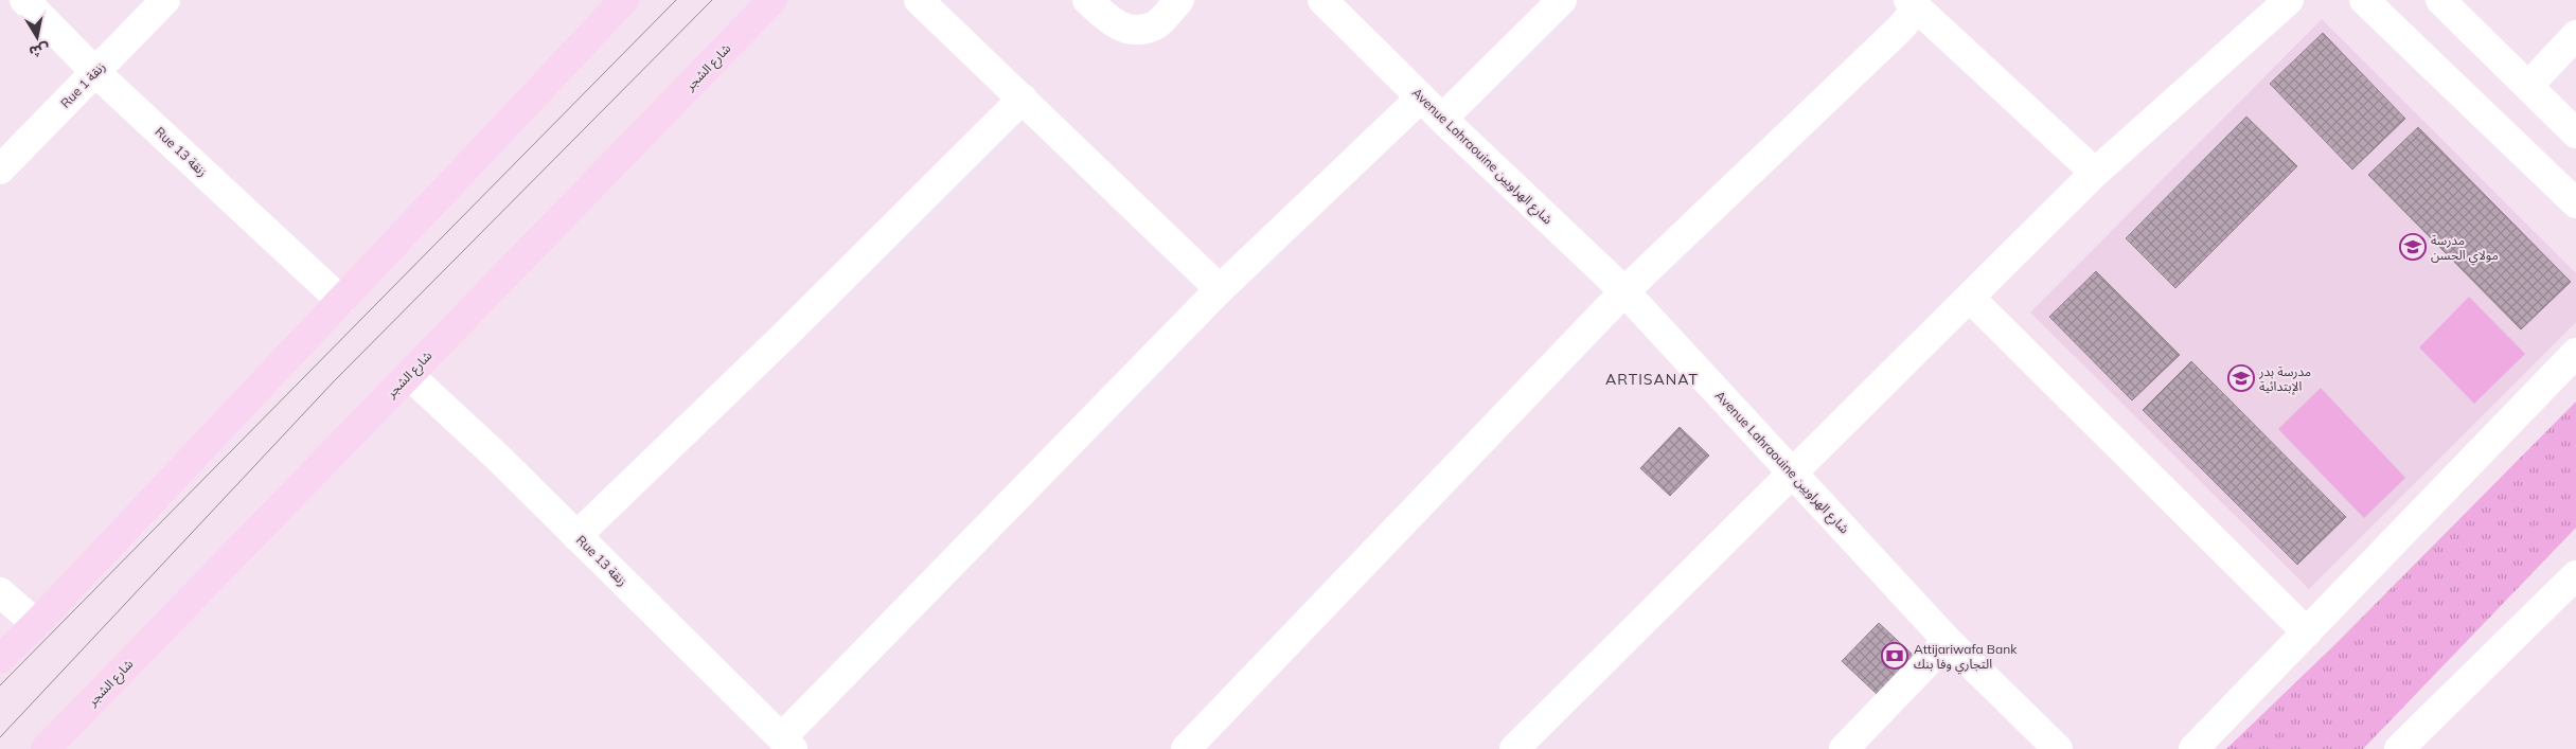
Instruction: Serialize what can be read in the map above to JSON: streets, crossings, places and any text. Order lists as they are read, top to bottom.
{
  "streets": {
    "main road": ["شارع الشجر"],
    "street": ["Rue 1 زنقة", "Rue 13 زنقة", "Avenue Lahraouine شارع الهراويين"]
  },
  "crossings": [
    ["شارع الشجر", "Rue 13 زنقة"],
    ["Rue 1 زنقة", "Rue 13 زنقة"]
  ],
  "districts": ["ARTISANAT"],
  "places": {
    "school or university": ["مدرسة مولاي الحسن", "مدرسة بدر الإبتدائية"],
    "bank": ["Attijariwafa Bank التجاري وفا بنك"]
  },
  "north": "bottom"
}
